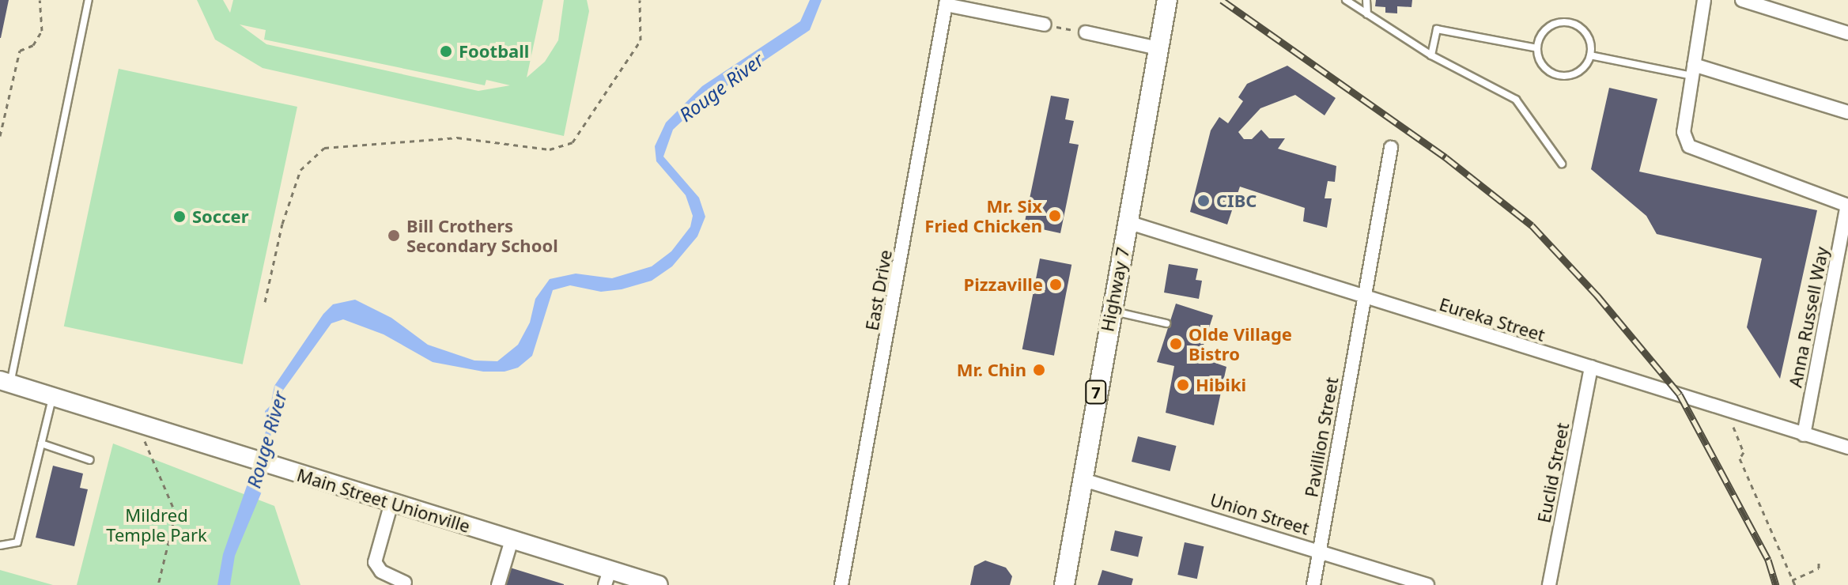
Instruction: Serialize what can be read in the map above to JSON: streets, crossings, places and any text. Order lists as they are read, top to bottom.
{
  "streets": {
    "main road": ["Highway 7", "7", "Main Street Unionville"],
    "street": [
      "East Drive",
      "Anna Russell Way",
      "Eureka Street",
      "Pavillion Street",
      "Euclid Street",
      "Union Street"
    ]
  },
  "crossings": [
    ["Highway 7", "Eureka Street"],
    ["Highway 7", "Union Street"],
    ["Anna Russell Way", "Eureka Street"],
    ["Eureka Street", "Pavillion Street"],
    ["Eureka Street", "Euclid Street"],
    ["Pavillion Street", "Union Street"]
  ],
  "water": ["Rouge River"],
  "parks": ["Mildred Temple Park"],
  "places": [
    "Football",
    "CIBC",
    "Mr. Six Fried Chicken",
    "Soccer",
    "Bill Crothers Secondary School",
    "Pizzaville",
    "Olde Village Bistro",
    "Mr. Chin",
    "Hibiki"
  ]
}
